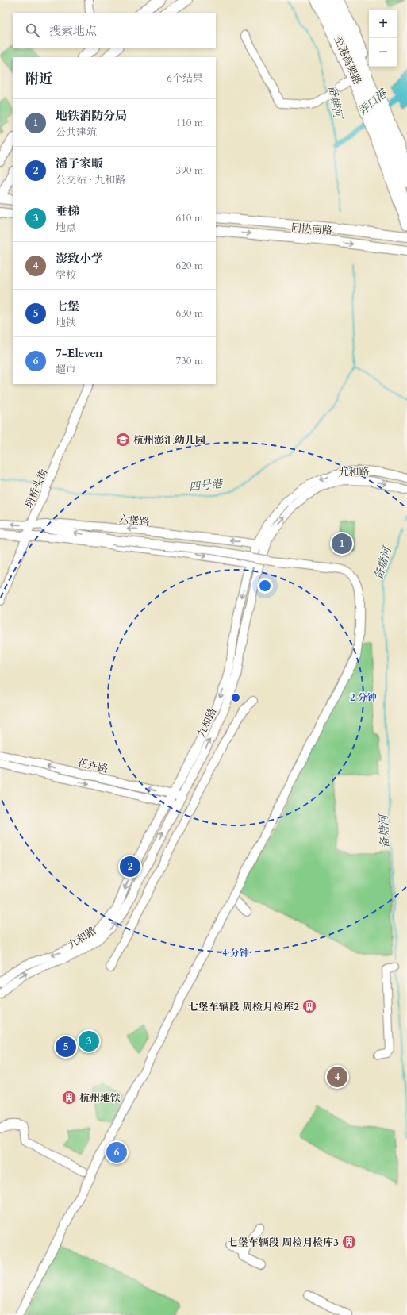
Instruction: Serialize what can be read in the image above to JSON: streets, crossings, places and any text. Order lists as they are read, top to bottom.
{
  "streets": {
    "highway": ["空港高架路"],
    "main road": ["同协南路"],
    "street": [
      "九和路",
      "坍桥头街",
      "六堡路",
      "花卉路"
    ]
  },
  "crossings": [
    ["九和路", "六堡路"],
    ["九和路", "花卉路"],
    ["坍桥头街", "六堡路"]
  ],
  "water": ["备塘河", "弄口港", "四号港"],
  "places": {
    "school or university": ["杭州澎汇幼儿园"],
    "building": ["七堡车辆段 周检月检库2", "杭州地铁", "七堡车辆段 周检月检库3"]
  },
  "page": {
    "map_buttons": ["+", "−"],
    "search": "搜索地点",
    "heading": ["附近", "6个结果"],
    "list": [
      {
        "mark": "1",
        "name": "地铁消防分局",
        "note": "公共建筑",
        "value": "110 m"
      },
      {
        "mark": "2",
        "name": "潘子家畈",
        "note": "公交站 · 九和路",
        "value": "390 m"
      },
      {
        "mark": "3",
        "name": "垂梯",
        "note": "地点",
        "value": "610 m"
      },
      {
        "mark": "4",
        "name": "澎致小学",
        "note": "学校",
        "value": "620 m"
      },
      {
        "mark": "5",
        "name": "七堡",
        "note": "地铁",
        "value": "630 m"
      },
      {
        "mark": "6",
        "name": "7-Eleven",
        "note": "超市",
        "value": "730 m"
      }
    ],
    "pins": [
      "1",
      "2",
      "3",
      "5",
      "4",
      "6"
    ]
  },
  "rings": ["2 分钟", "4 分钟"]
}
